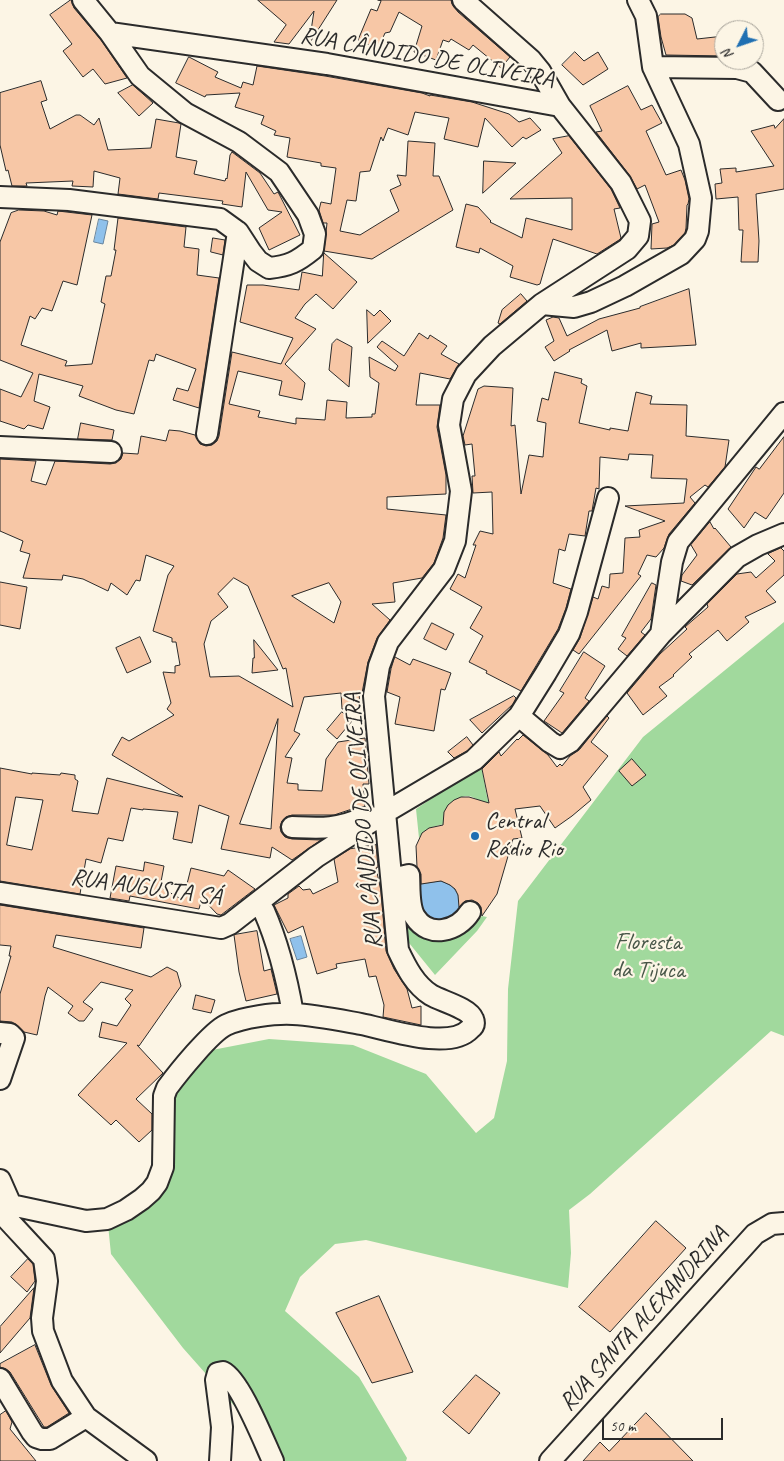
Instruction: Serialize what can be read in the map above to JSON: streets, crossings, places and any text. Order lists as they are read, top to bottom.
{
  "streets": {
    "street": ["RUA CÂNDIDO DE OLIVEIRA", "RUA AUGUSTA SÁ", "RUA SANTA ALEXANDRINA"]
  },
  "crossings": [
    ["RUA CÂNDIDO DE OLIVEIRA", "RUA AUGUSTA SÁ"]
  ],
  "parks": ["Floresta da Tijuca"],
  "places": ["Central Rádio Rio"],
  "scale_bar": "50 m",
  "north": "bottom left"
}
